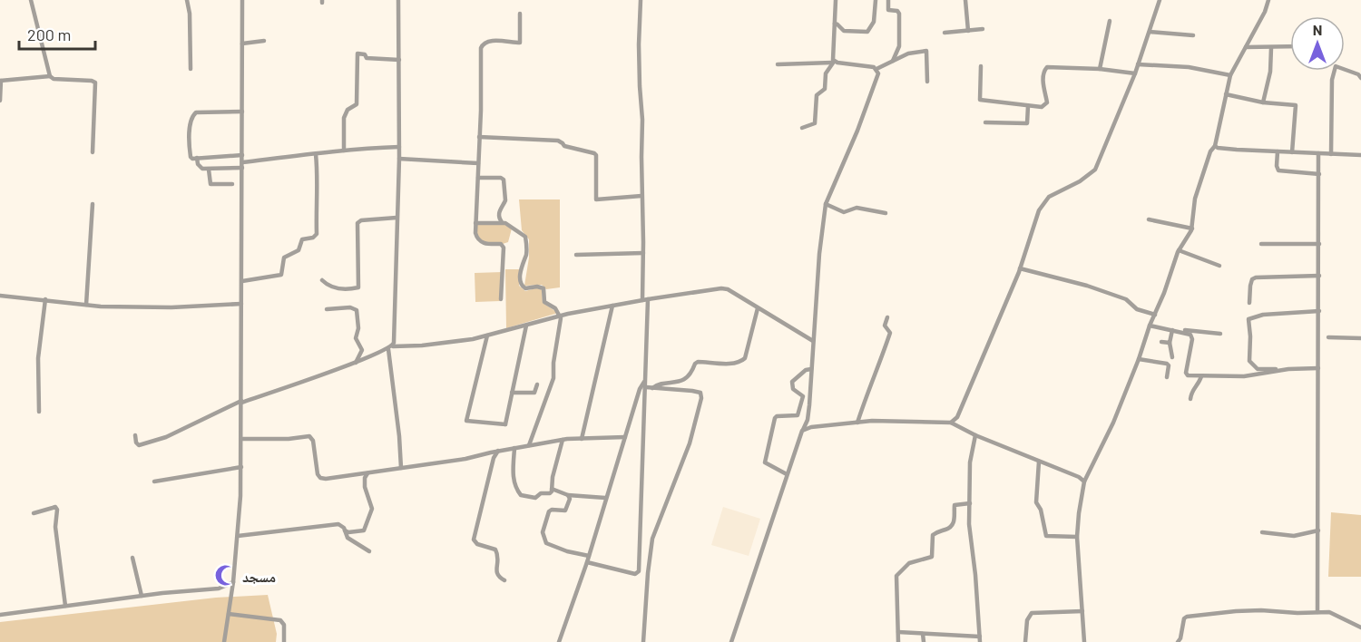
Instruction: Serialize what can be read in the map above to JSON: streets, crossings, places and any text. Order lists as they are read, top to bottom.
{
  "places": {
    "mosque": ["مسجد"]
  },
  "scale_bar": "200 m",
  "north": "top"
}
